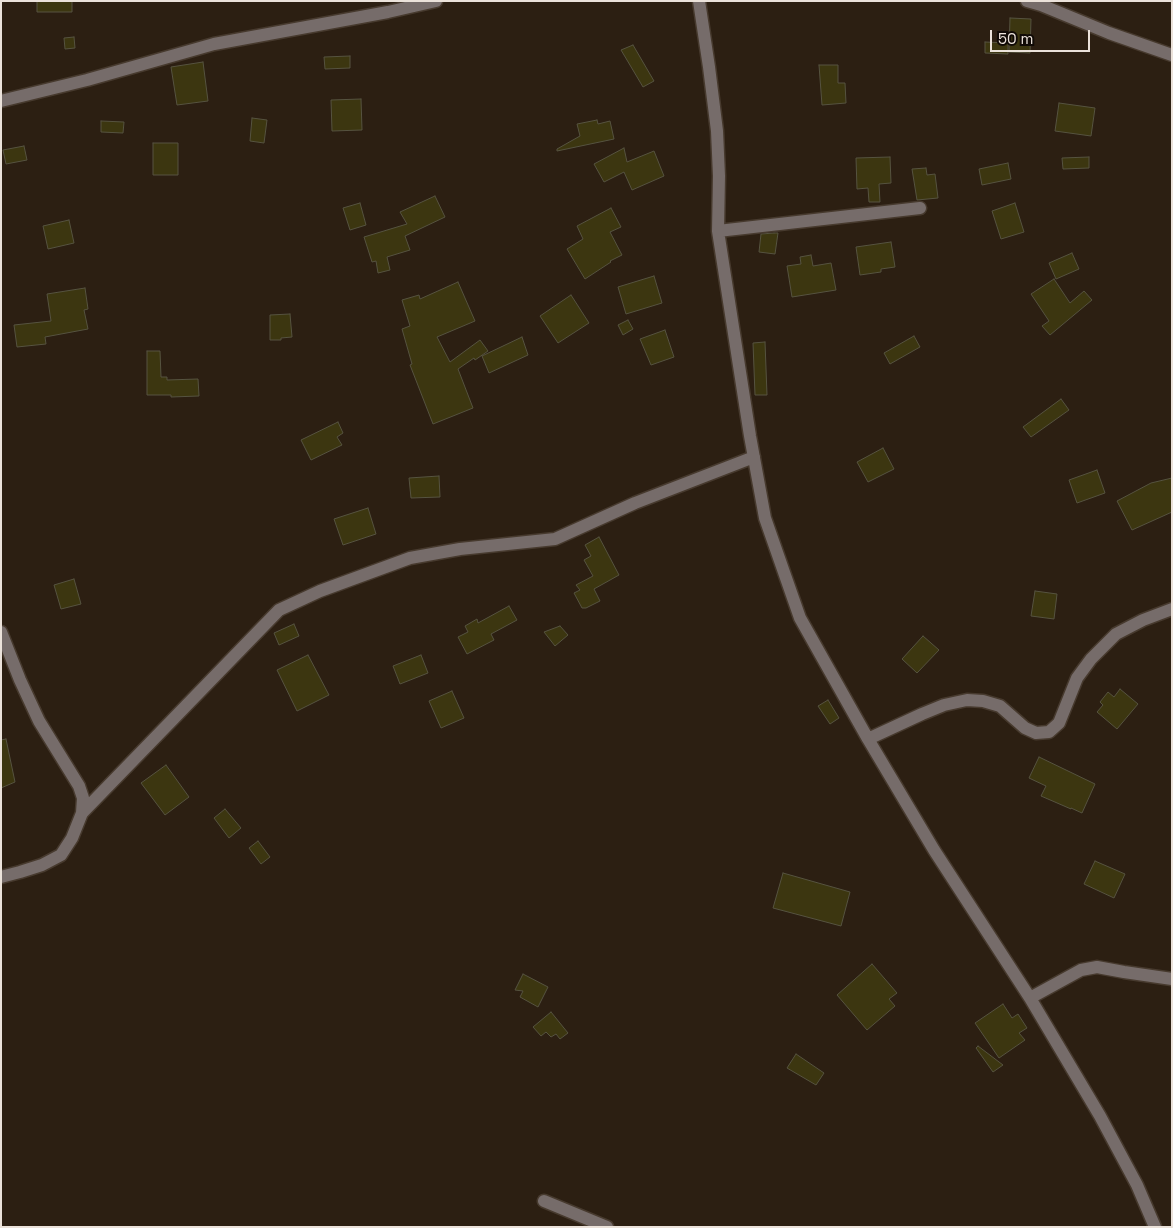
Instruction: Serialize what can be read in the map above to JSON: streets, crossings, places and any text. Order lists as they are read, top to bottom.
{
  "scale_bar": "50 m"
}
